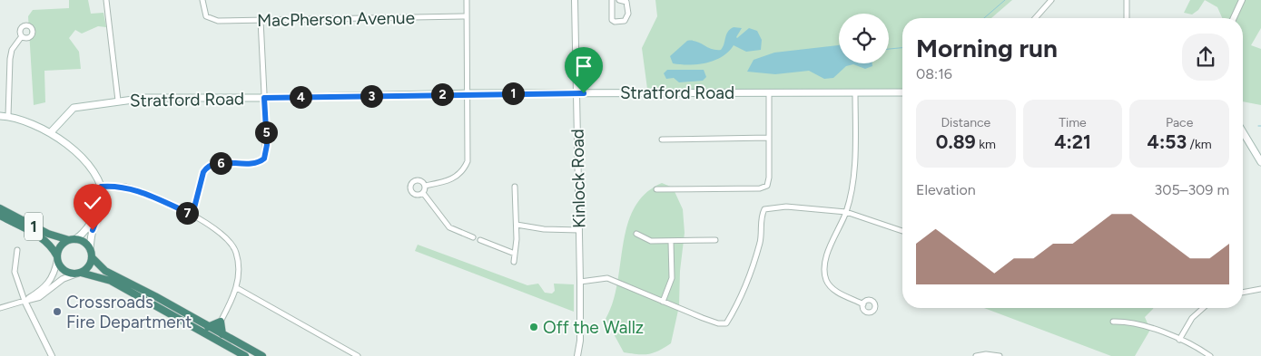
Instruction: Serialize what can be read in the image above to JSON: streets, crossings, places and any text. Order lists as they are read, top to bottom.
{
  "streets": {
    "highway": ["1"],
    "main road": ["Stratford Road"],
    "street": ["MacPherson Avenue", "Kinlock Road"]
  },
  "crossings": [
    ["Stratford Road", "Kinlock Road"]
  ],
  "places": ["Crossroads Fire Department", "Off the Wallz"],
  "page": {
    "heading": ["Morning run", "08:16"],
    "pins": [
      "1",
      "2",
      "3",
      "4",
      "5",
      "6",
      "7"
    ],
    "stats": [
      ["Distance", "0.89 km"],
      ["Time", "4:21"],
      ["Pace", "4:53 /km"]
    ],
    "chart": ["Elevation", "305–309 m"]
  }
}
